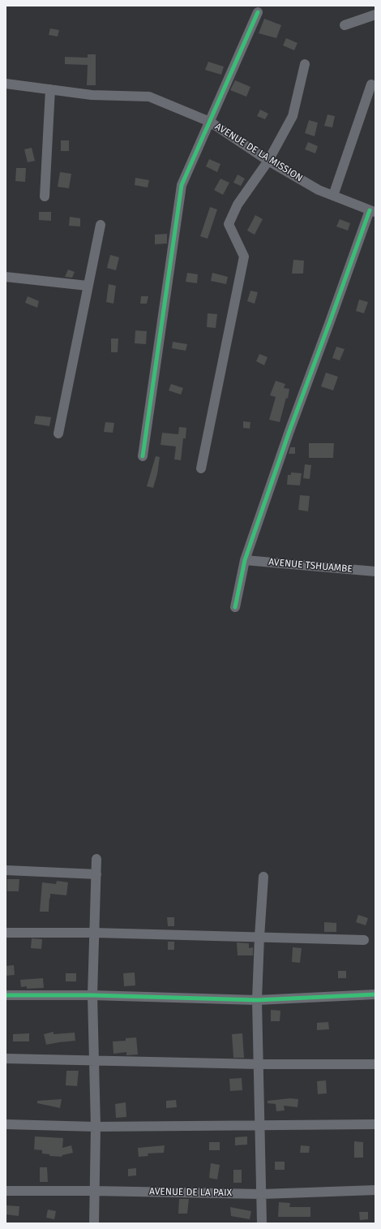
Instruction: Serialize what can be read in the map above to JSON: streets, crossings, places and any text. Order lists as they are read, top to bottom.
{
  "streets": {
    "street": ["AVENUE DE LA MISSION", "AVENUE TSHUAMBE", "AVENUE DE LA PAIX"]
  }
}
